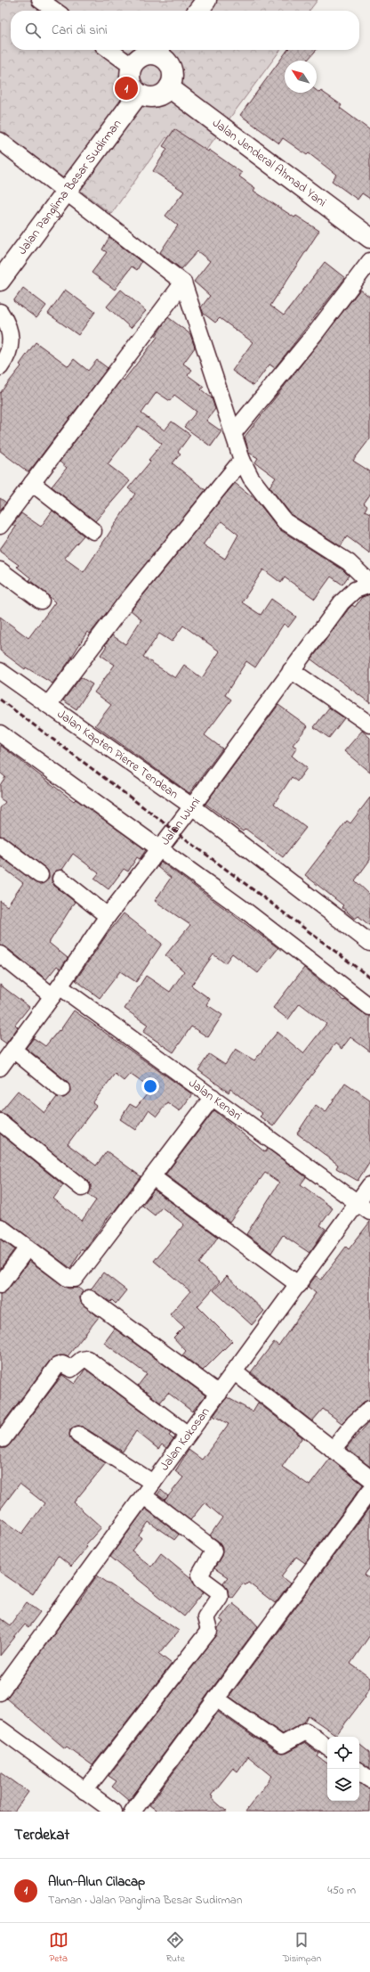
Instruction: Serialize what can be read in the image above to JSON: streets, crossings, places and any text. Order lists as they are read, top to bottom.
{
  "streets": {
    "main road": ["Jalan Jenderal Ahmad Yani", "Jalan Panglima Besar Sudirman"],
    "street": [
      "Jalan Kapten Pierre Tendean",
      "Jalan Wuni",
      "Jalan Kenari",
      "Jalan Kokosan"
    ]
  },
  "crossings": [
    ["Jalan Jenderal Ahmad Yani", "Jalan Panglima Besar Sudirman"],
    ["Jalan Kapten Pierre Tendean", "Jalan Wuni"],
    ["Jalan Wuni", "Jalan Kenari"],
    ["Jalan Kenari", "Jalan Kokosan"]
  ],
  "north": "top left",
  "page": {
    "search": "Cari di sini",
    "pins": "1",
    "heading": "Terdekat",
    "list": [
      {
        "mark": "1",
        "name": "Alun-Alun Cilacap",
        "note": "Taman · Jalan Panglima Besar Sudirman",
        "value": "450 m"
      }
    ],
    "nav": ["Peta", "Rute", "Disimpan"]
  }
}
